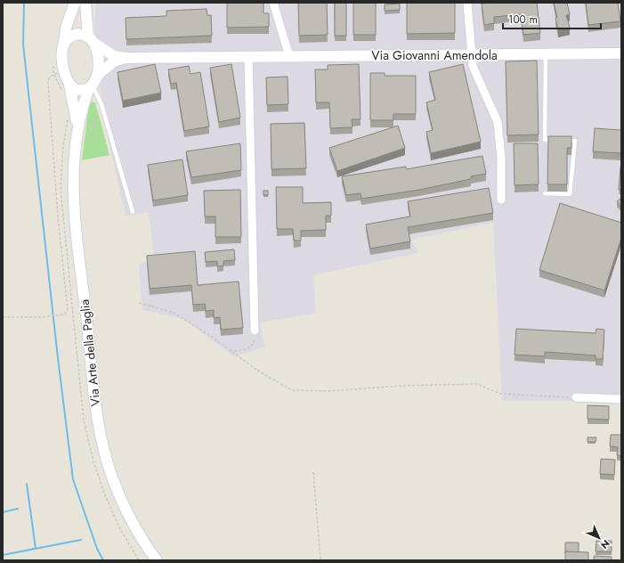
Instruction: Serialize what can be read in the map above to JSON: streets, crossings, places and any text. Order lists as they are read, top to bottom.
{
  "streets": {
    "main road": ["Via Giovanni Amendola", "Via Arte della Paglia"]
  },
  "crossings": [
    ["Via Giovanni Amendola", "Via Arte della Paglia"]
  ],
  "scale_bar": "100 m",
  "north": "bottom right"
}
